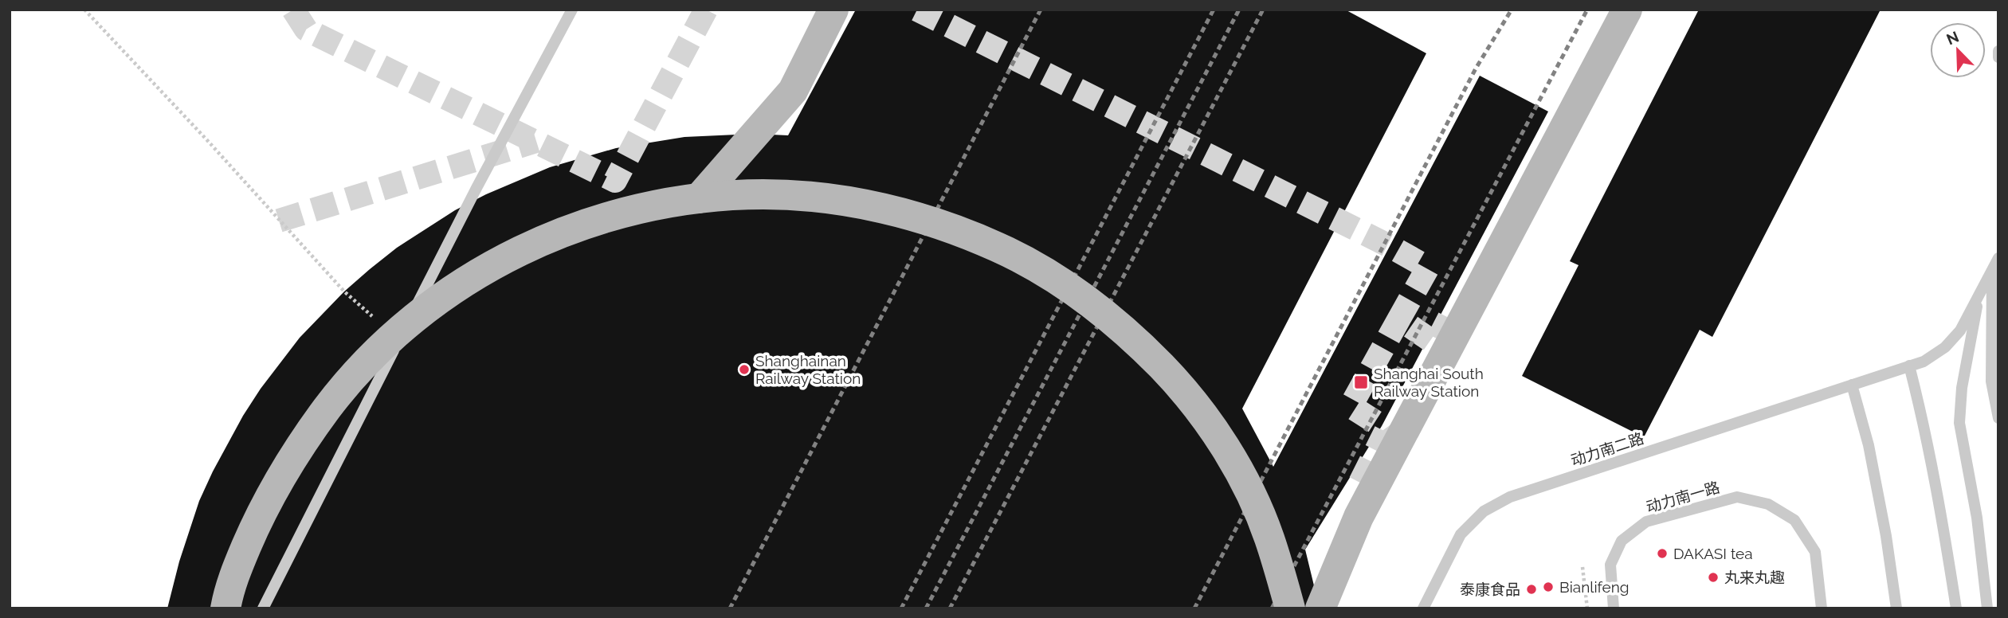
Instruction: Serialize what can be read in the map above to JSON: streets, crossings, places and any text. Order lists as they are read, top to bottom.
{
  "streets": {
    "lane": ["动力南二路", "动力南一路"]
  },
  "places": {
    "other": [
      "Shanghainan Railway Station",
      "DAKASI tea",
      "丸来丸趣",
      "Bianlifeng",
      "泰康食品"
    ],
    "transit": ["Shanghai South Railway Station"]
  },
  "north": "top left"
}
